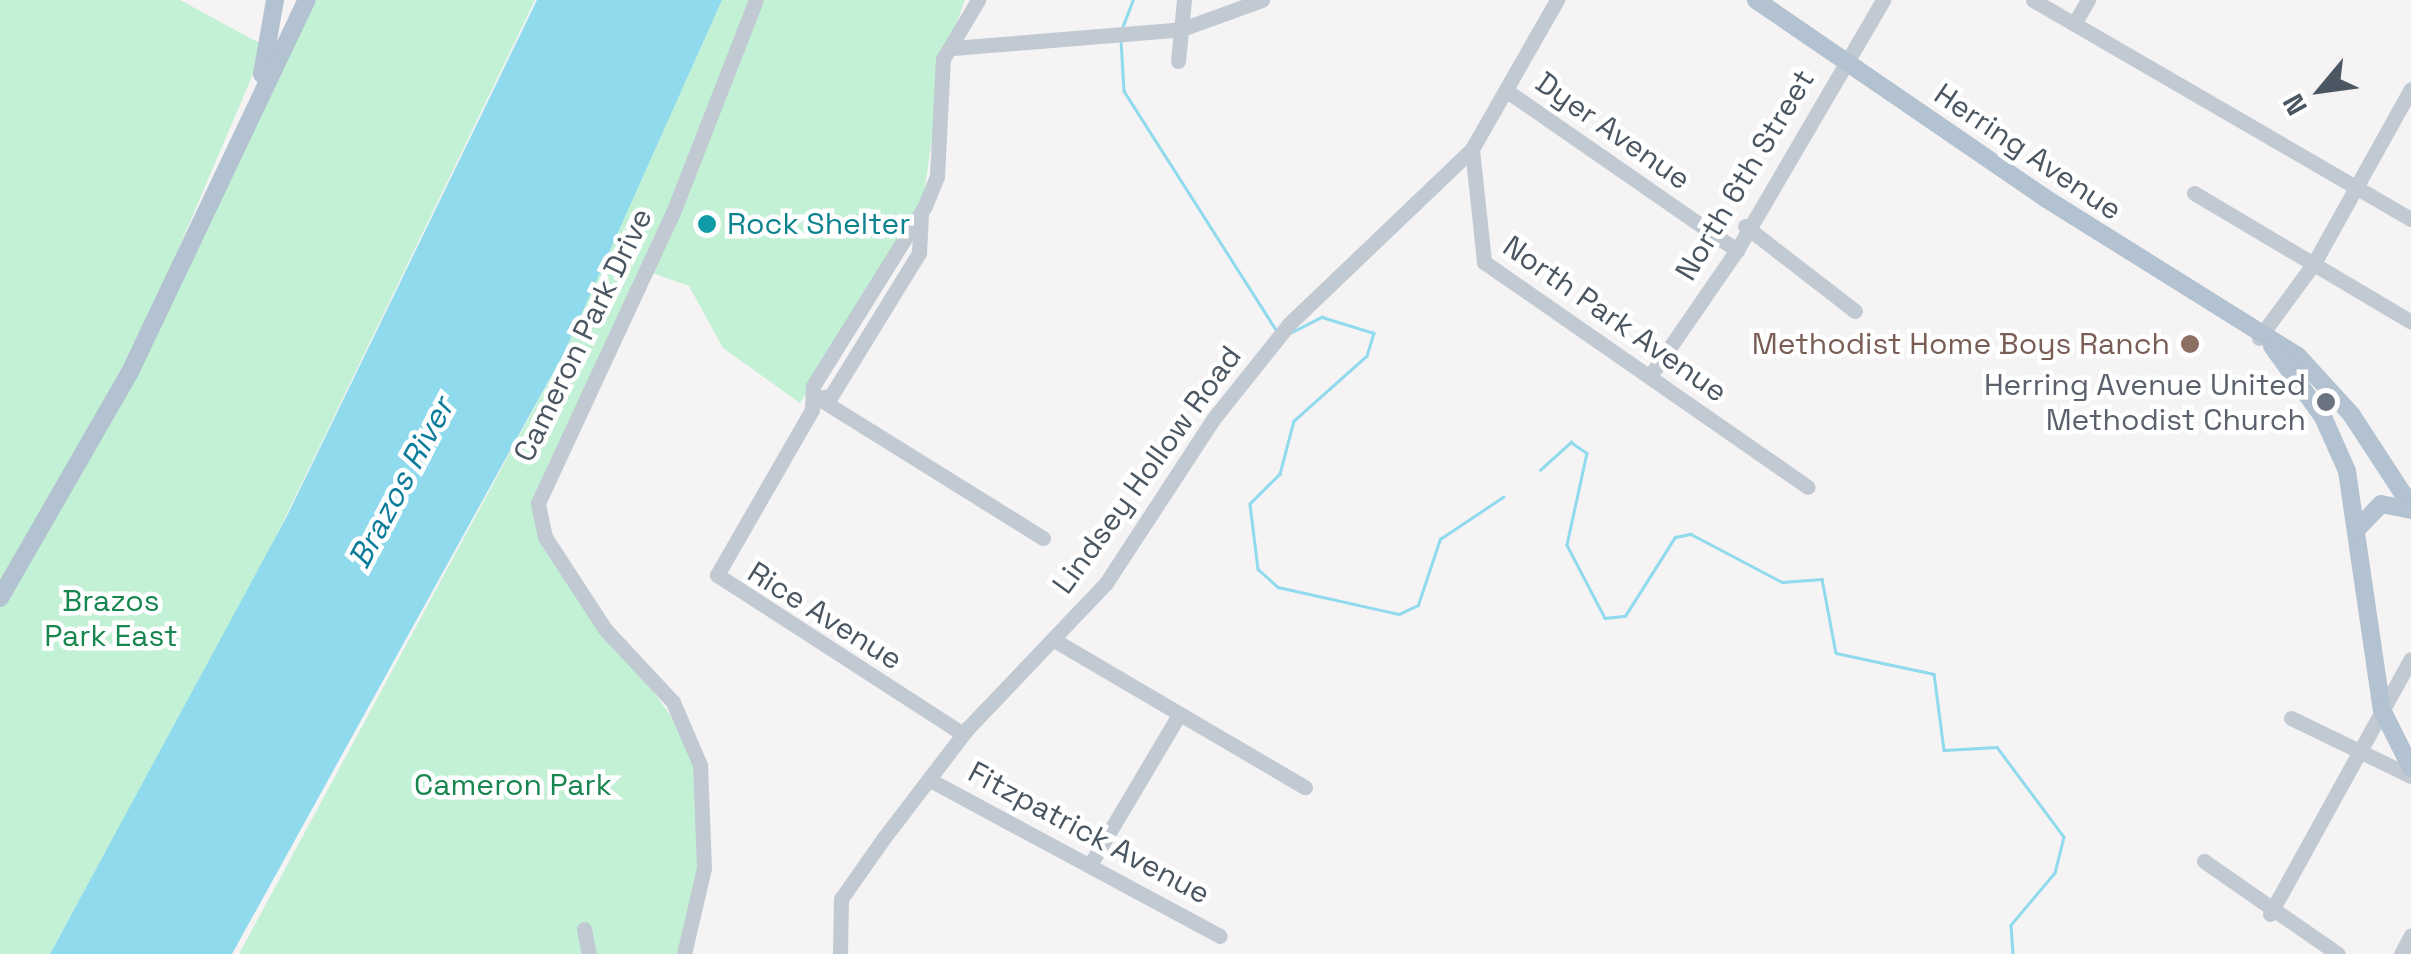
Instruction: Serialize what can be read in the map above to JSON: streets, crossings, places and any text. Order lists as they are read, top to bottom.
{
  "streets": {
    "main road": ["Herring Avenue"],
    "street": [
      "Dyer Avenue",
      "North 6th Street",
      "North Park Avenue",
      "Cameron Park Drive",
      "Lindsey Hollow Road",
      "Rice Avenue",
      "Fitzpatrick Avenue"
    ]
  },
  "crossings": [
    ["Dyer Avenue", "North 6th Street"],
    ["Dyer Avenue", "Lindsey Hollow Road"],
    ["Herring Avenue", "North 6th Street"],
    ["North 6th Street", "North Park Avenue"],
    ["North Park Avenue", "Lindsey Hollow Road"],
    ["Lindsey Hollow Road", "Rice Avenue"],
    ["Lindsey Hollow Road", "Fitzpatrick Avenue"]
  ],
  "water": ["Brazos River"],
  "parks": ["Brazos Park East", "Cameron Park"],
  "places": ["Rock Shelter", "Methodist Home Boys Ranch", "Herring Avenue United Methodist Church"],
  "north": "bottom left"
}
